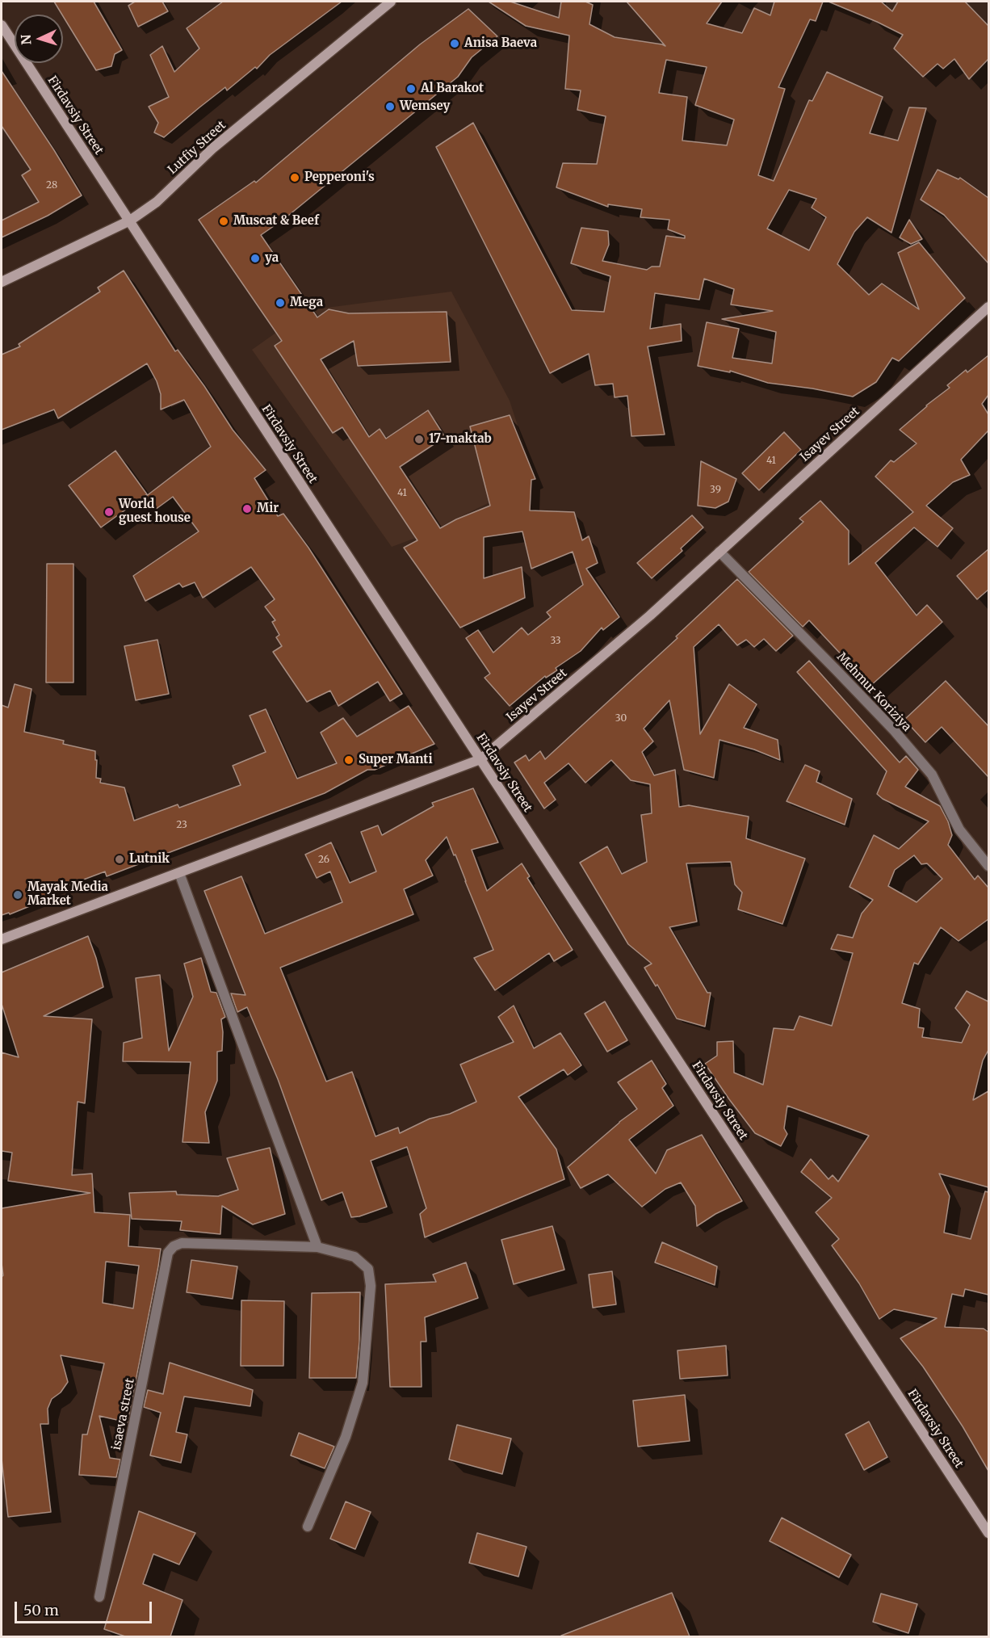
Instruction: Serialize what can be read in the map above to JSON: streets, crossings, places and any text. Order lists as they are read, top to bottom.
{
  "streets": {
    "main road": ["Firdavsiy Street", "Lutfiy Street", "Isayev Street"],
    "street": ["Mehmur Koriziya"]
  },
  "crossings": [
    ["Firdavsiy Street", "Lutfiy Street"],
    ["Firdavsiy Street", "Isayev Street"],
    ["Isayev Street", "Mehmur Koriziya"]
  ],
  "places": [
    "Anisa Baeva",
    "Al Barakot",
    "Wemsey",
    "Pepperoni's",
    "Muscat & Beef",
    "ya",
    "Mega",
    "17-maktab",
    "Mir",
    "World guest house",
    "Super Manti",
    "Lutnik",
    "Mayak Media Market"
  ],
  "house_numbers": [
    "28",
    "41",
    "39",
    "41",
    "33",
    "30",
    "23",
    "26"
  ],
  "scale_bar": "50 m",
  "north": "left"
}
